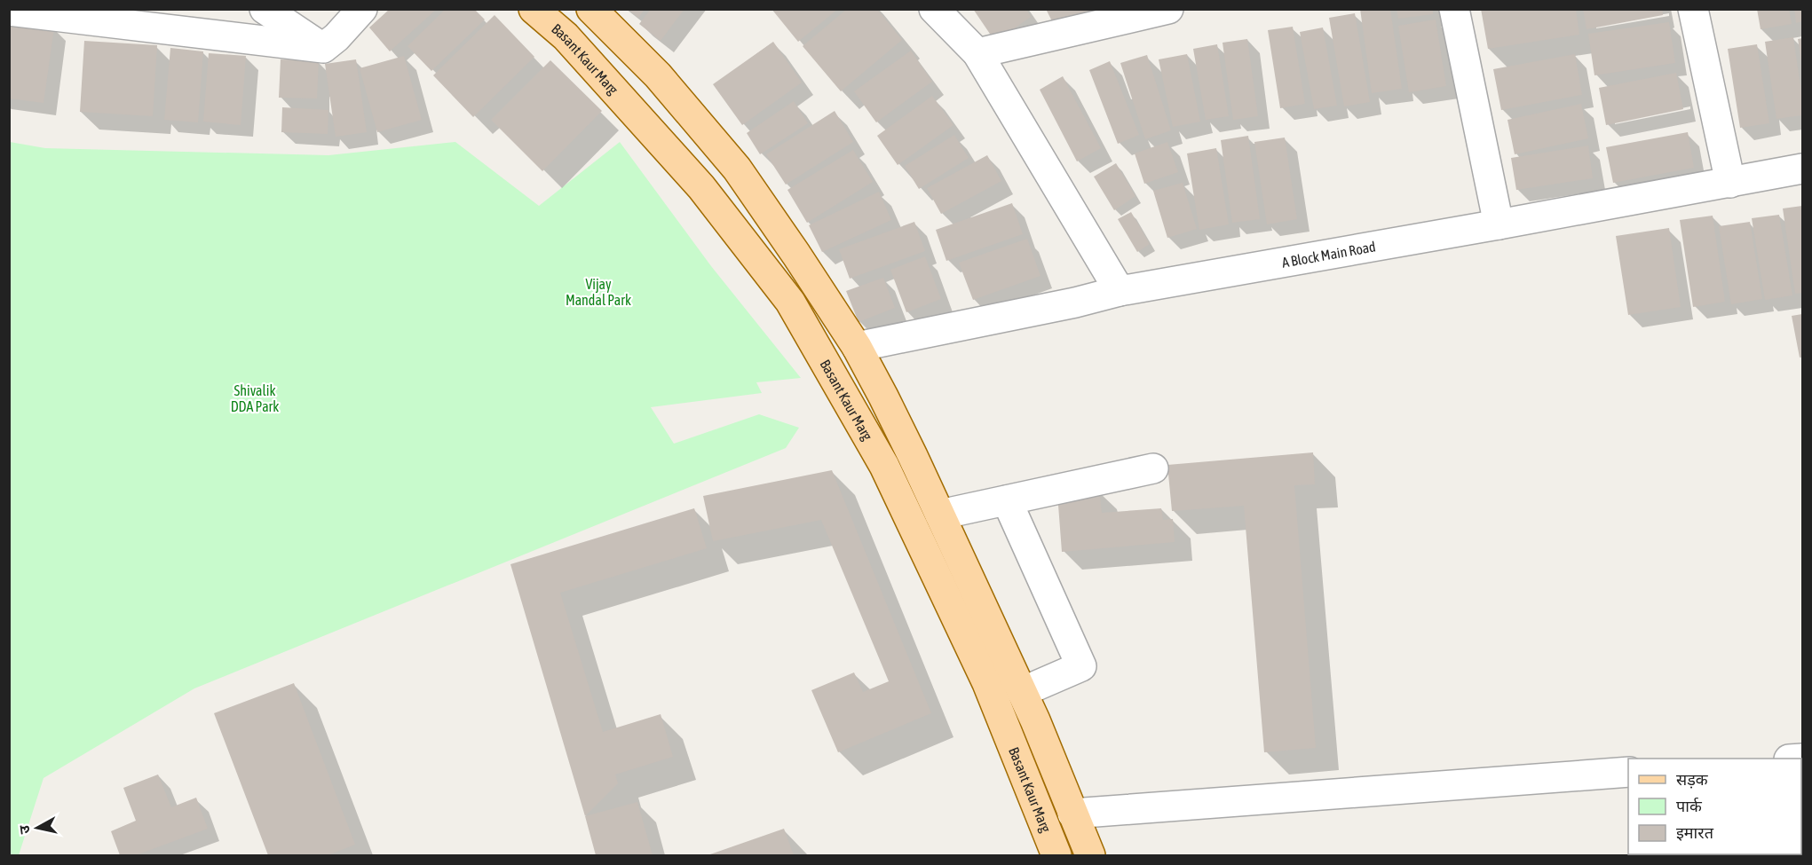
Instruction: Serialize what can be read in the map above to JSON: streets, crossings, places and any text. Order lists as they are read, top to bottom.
{
  "streets": {
    "main road": ["Basant Kaur Marg"],
    "street": ["A Block Main Road"]
  },
  "parks": ["Vijay Mandal Park", "Shivalik DDA Park"],
  "legend": ["सड़क", "पार्क", "इमारत"],
  "north": "left"
}
